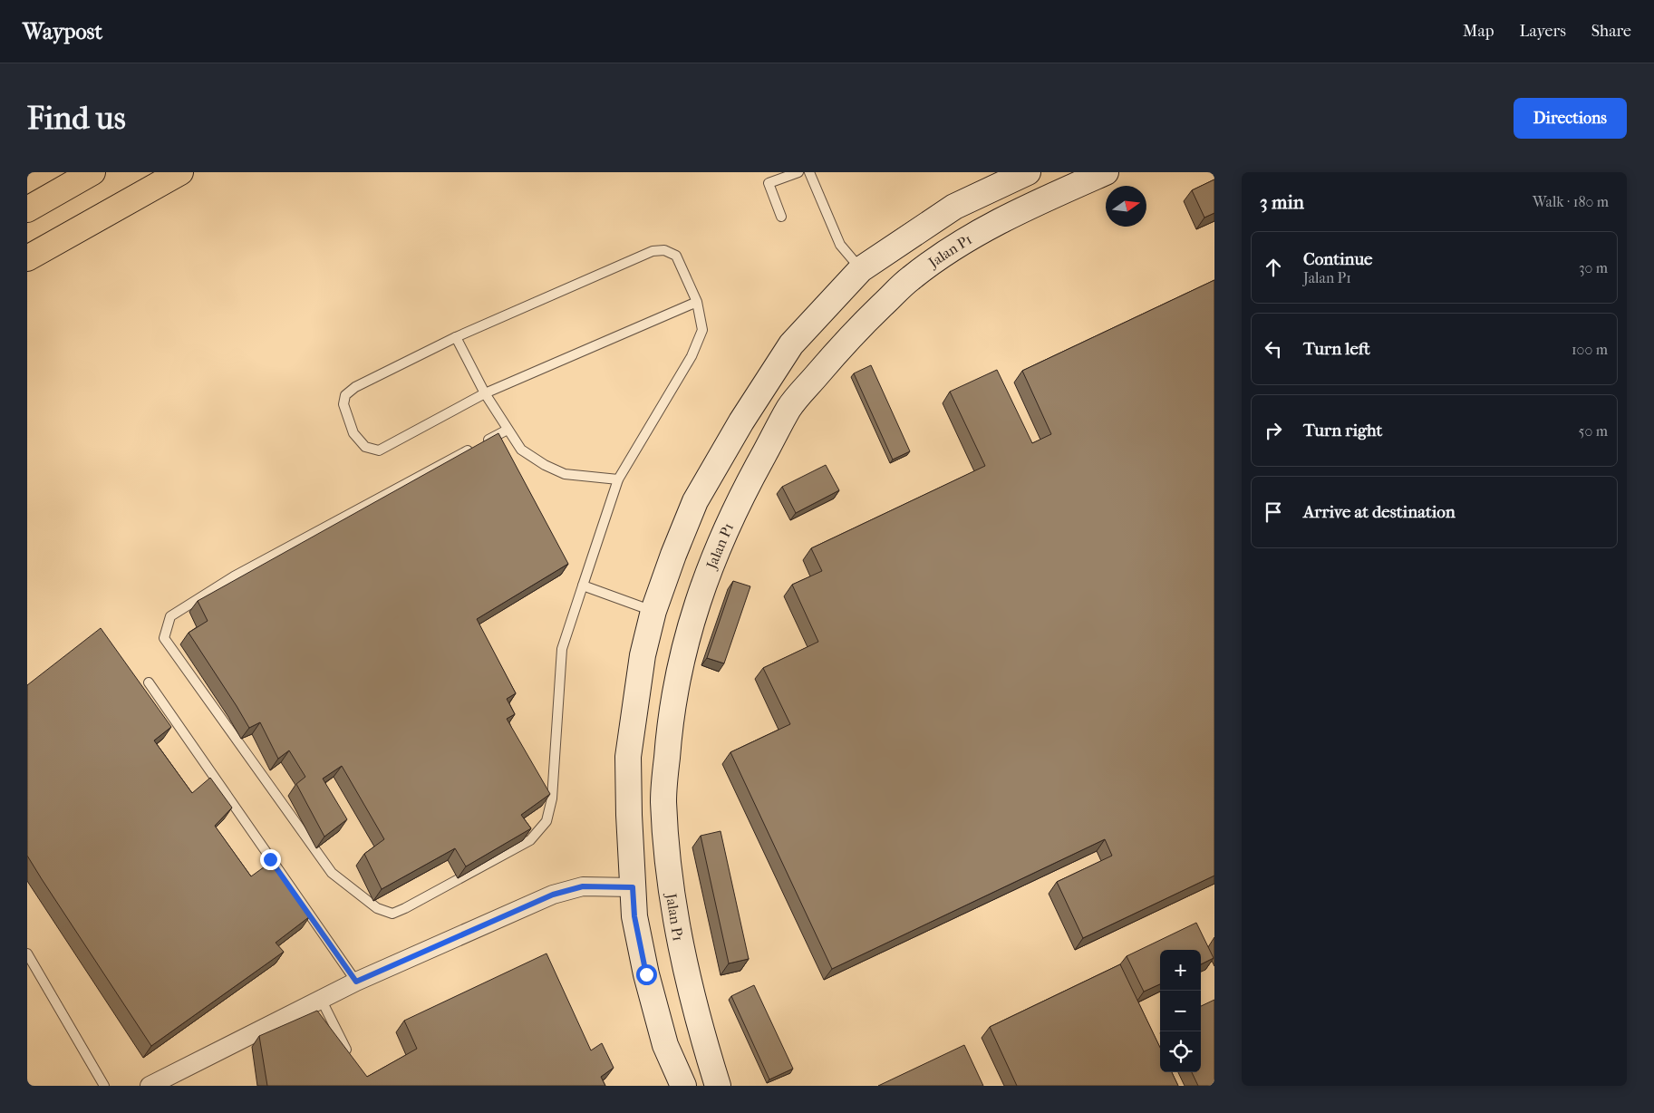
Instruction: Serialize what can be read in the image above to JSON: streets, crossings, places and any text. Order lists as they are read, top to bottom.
{
  "streets": {
    "main road": ["Jalan P1"]
  },
  "north": "right",
  "page": {
    "header": "Waypost",
    "nav": ["Map", "Layers", "Share"],
    "buttons": "Directions",
    "title": "Find us",
    "heading": ["3 min", "Walk · 180 m"],
    "list": [
      ["Continue", "Jalan P1", "30 m"],
      ["Turn left", "100 m"],
      ["Turn right", "50 m"],
      "Arrive at destination"
    ],
    "map_buttons": ["+", "−"]
  }
}
